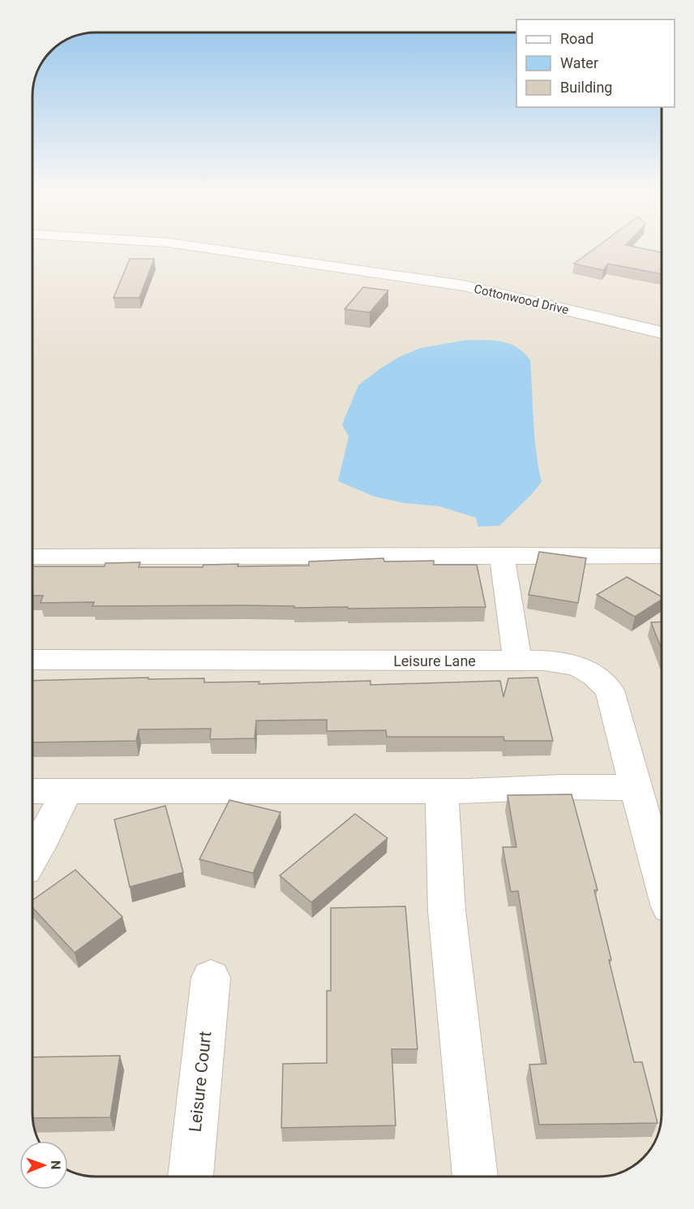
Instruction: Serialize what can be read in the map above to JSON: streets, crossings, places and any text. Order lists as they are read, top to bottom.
{
  "streets": {
    "street": ["Cottonwood Drive", "Leisure Lane", "Leisure Court"]
  },
  "legend": ["Road", "Water", "Building"],
  "north": "right"
}
